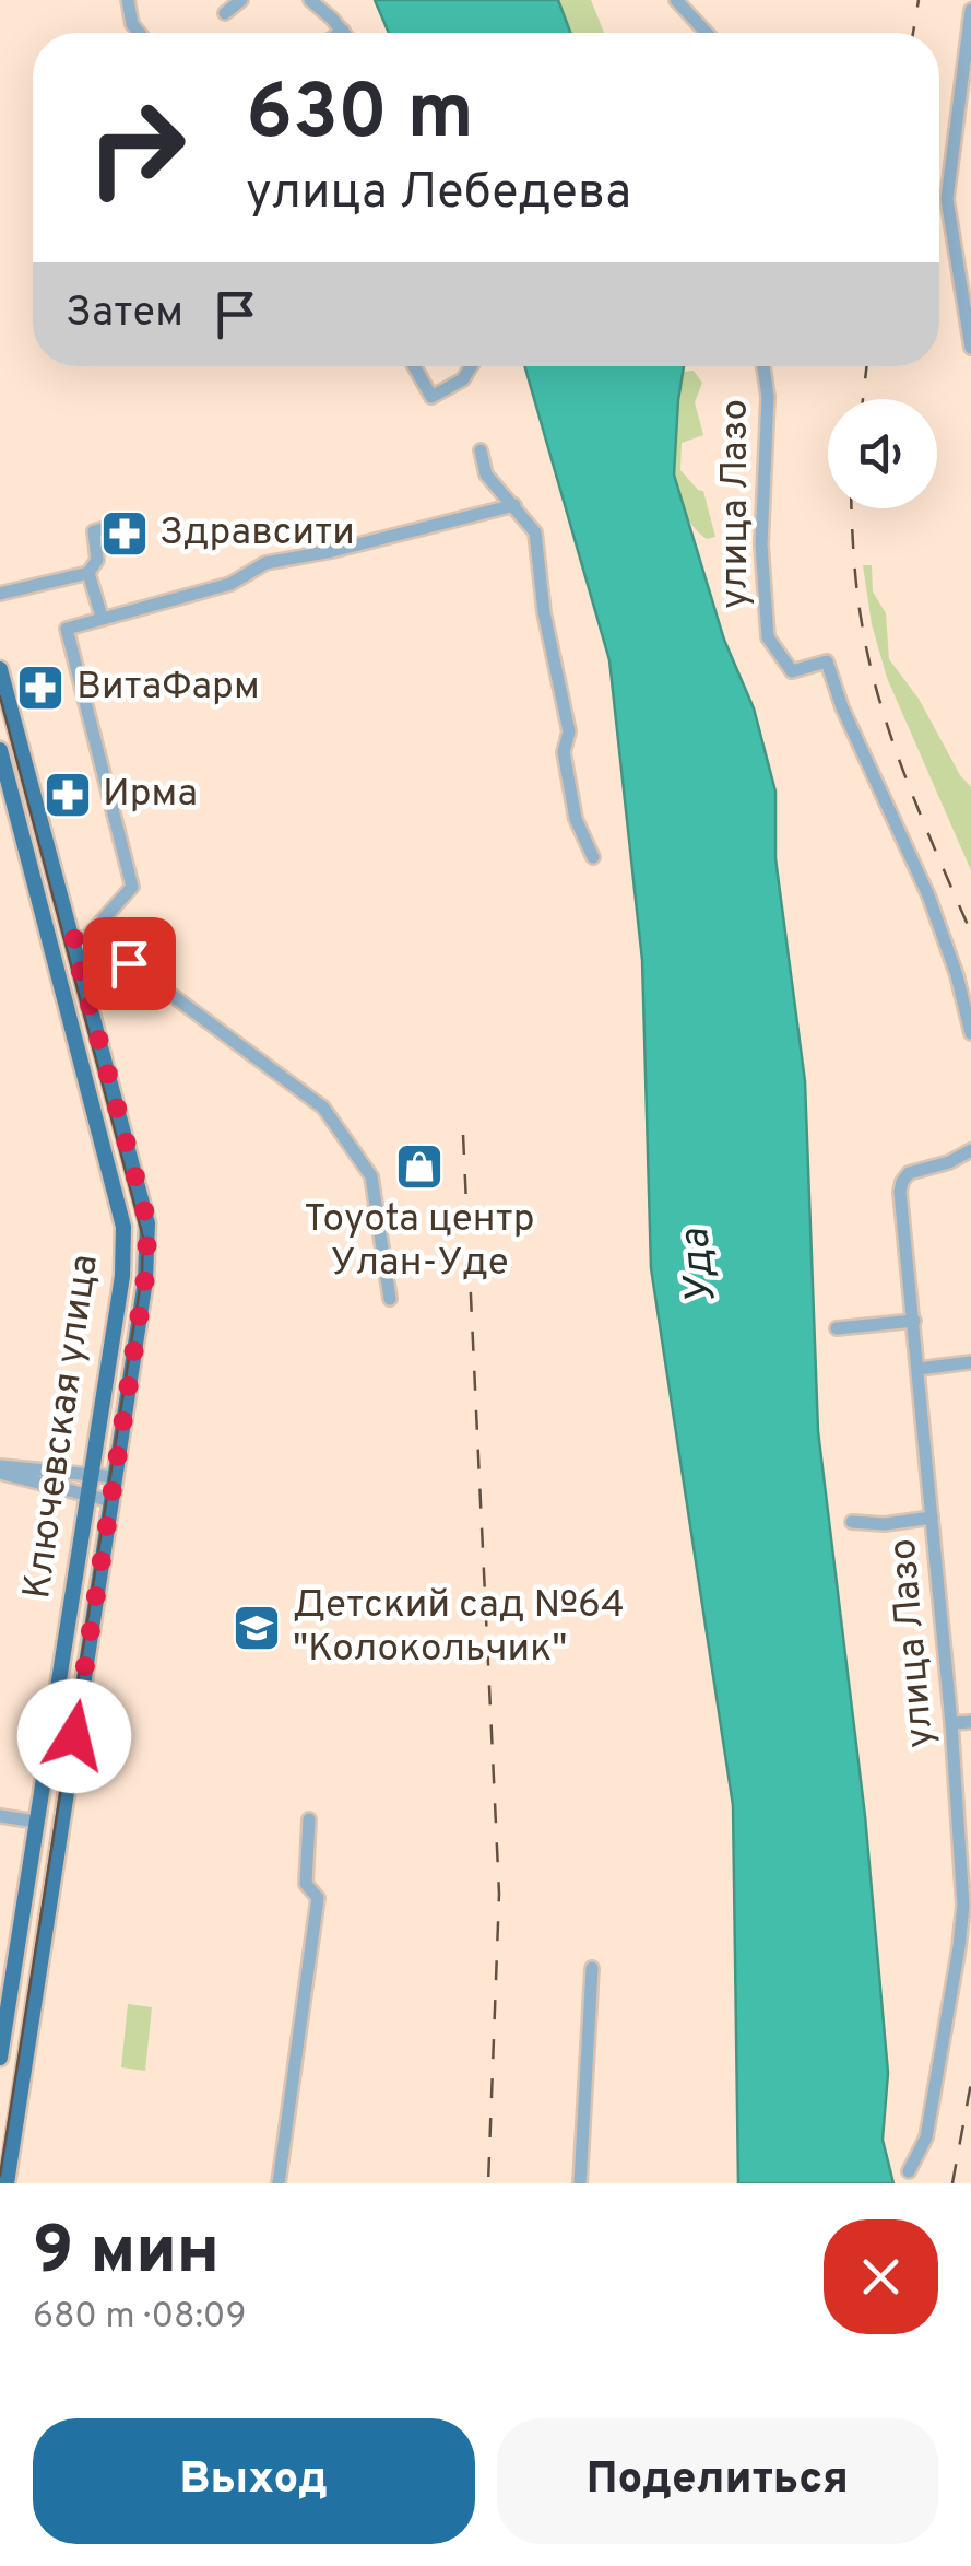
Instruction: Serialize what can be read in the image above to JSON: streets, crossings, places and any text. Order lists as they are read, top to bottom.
{
  "streets": {
    "main road": ["Ключевская улица"],
    "street": ["улица Лазо"]
  },
  "water": ["Уда"],
  "places": {
    "pharmacy": ["Здравсити", "ВитаФарм", "Ирма"],
    "shop": ["Toyota центр Улан-Уде"],
    "school or university": ["Детский сад №64 \"Колокольчик\""]
  },
  "page": {
    "turn": ["630 m", "улица Лебедева"],
    "then": "Затем",
    "heading": ["9 мин", "680 m · 08:09"],
    "buttons": ["Выход", "Поделиться"]
  }
}
